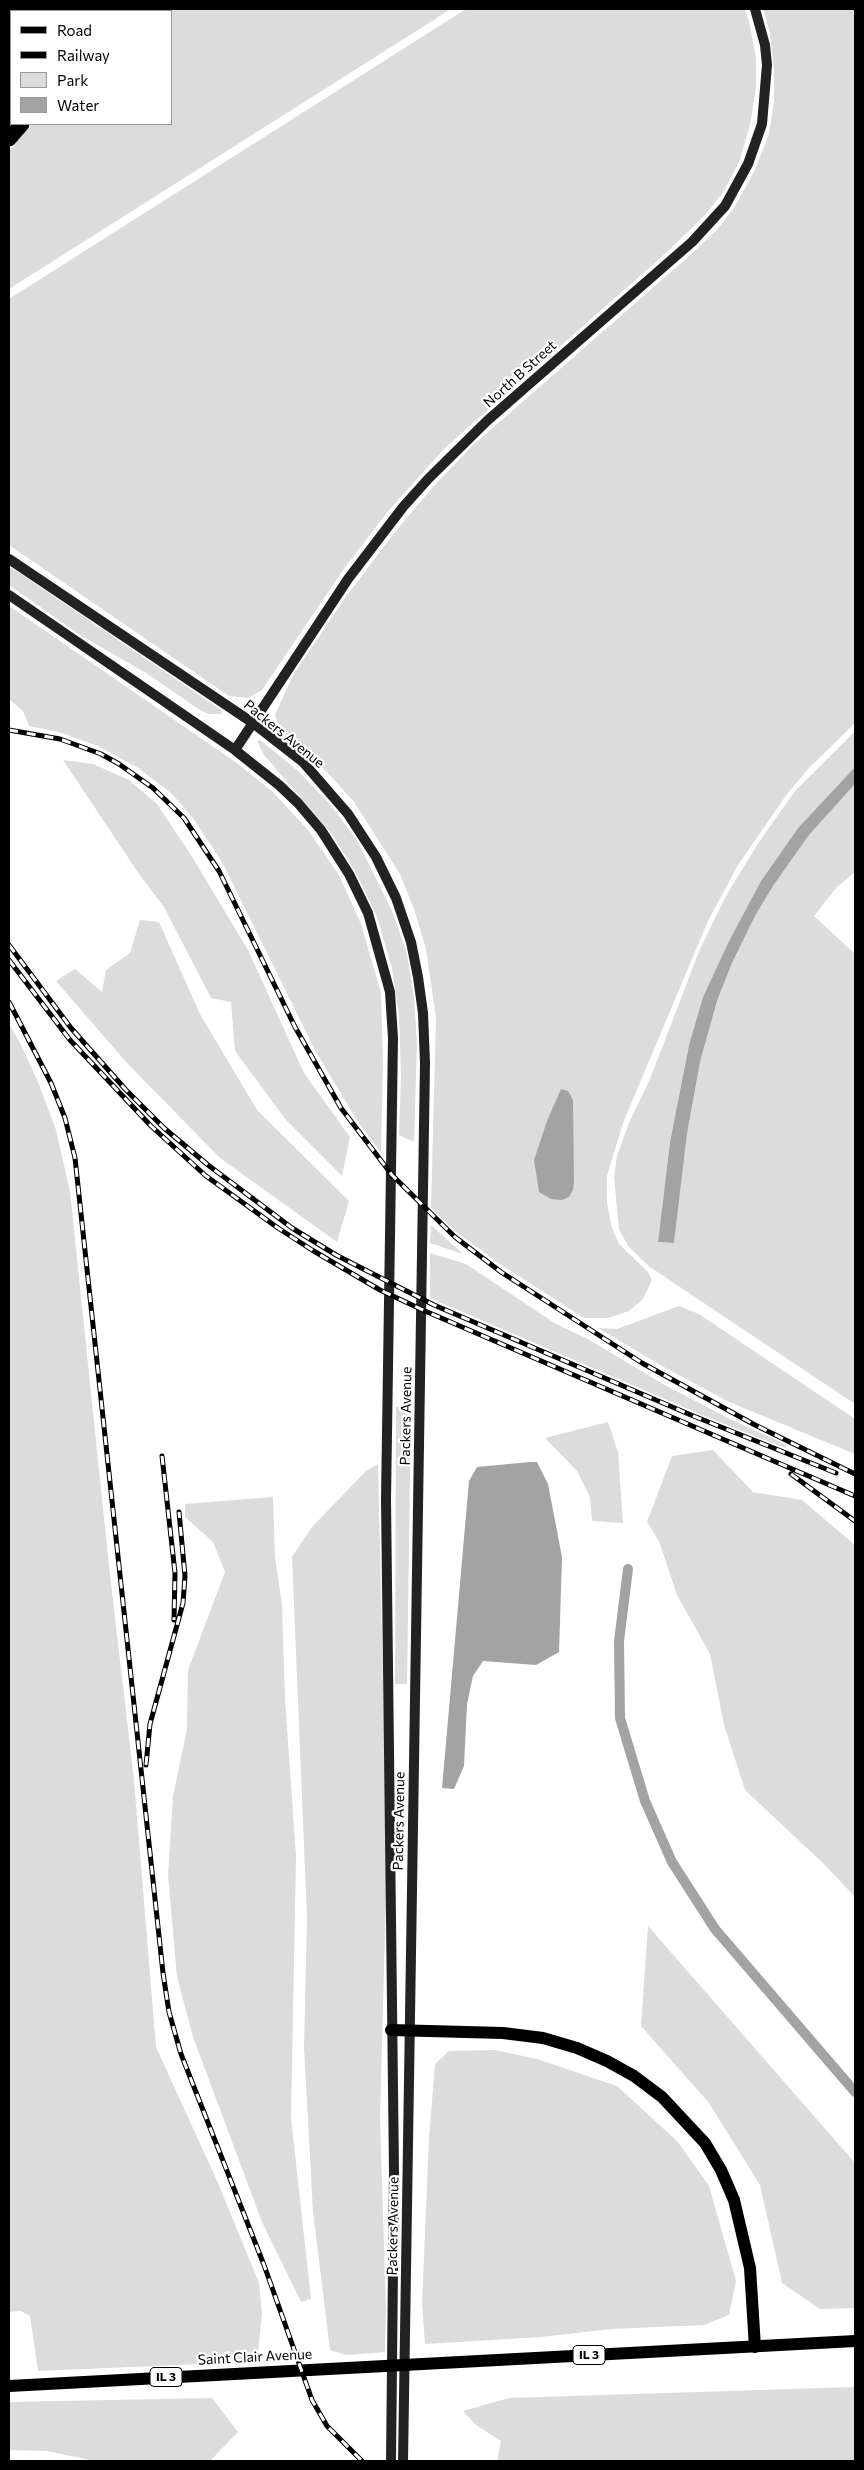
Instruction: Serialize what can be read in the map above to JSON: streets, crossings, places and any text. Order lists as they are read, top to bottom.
{
  "streets": {
    "main road": [
      "North B Street",
      "Packers Avenue",
      "IL 3",
      "Saint Clair Avenue"
    ]
  },
  "crossings": [
    ["North B Street", "Packers Avenue"],
    ["IL 3", "Saint Clair Avenue"]
  ],
  "legend": [
    "Road",
    "Railway",
    "Park",
    "Water"
  ]
}
